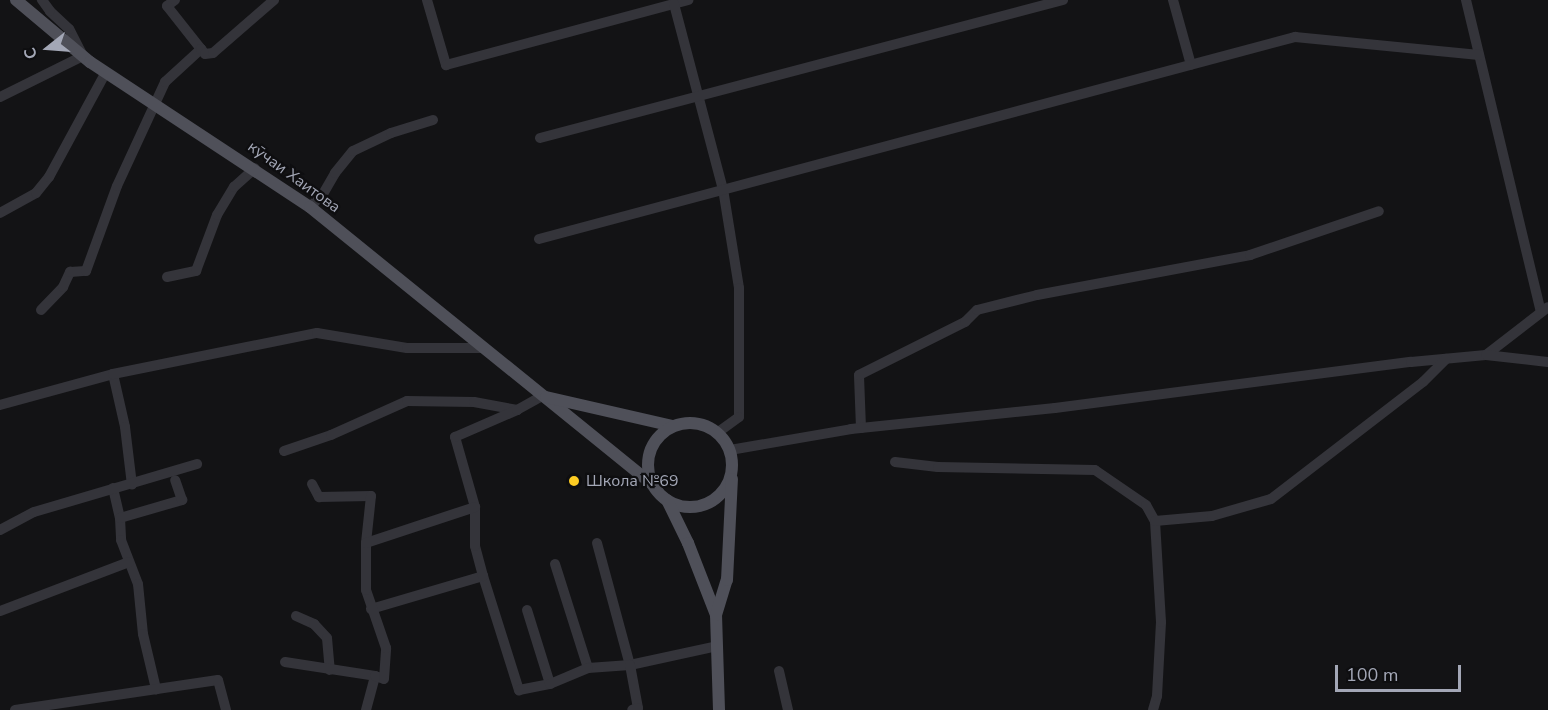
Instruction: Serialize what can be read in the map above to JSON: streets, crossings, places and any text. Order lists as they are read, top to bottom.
{
  "streets": {
    "main road": ["кӯчаи Хаитова"]
  },
  "places": ["Школа №69"],
  "scale_bar": "100 m",
  "north": "left"
}
